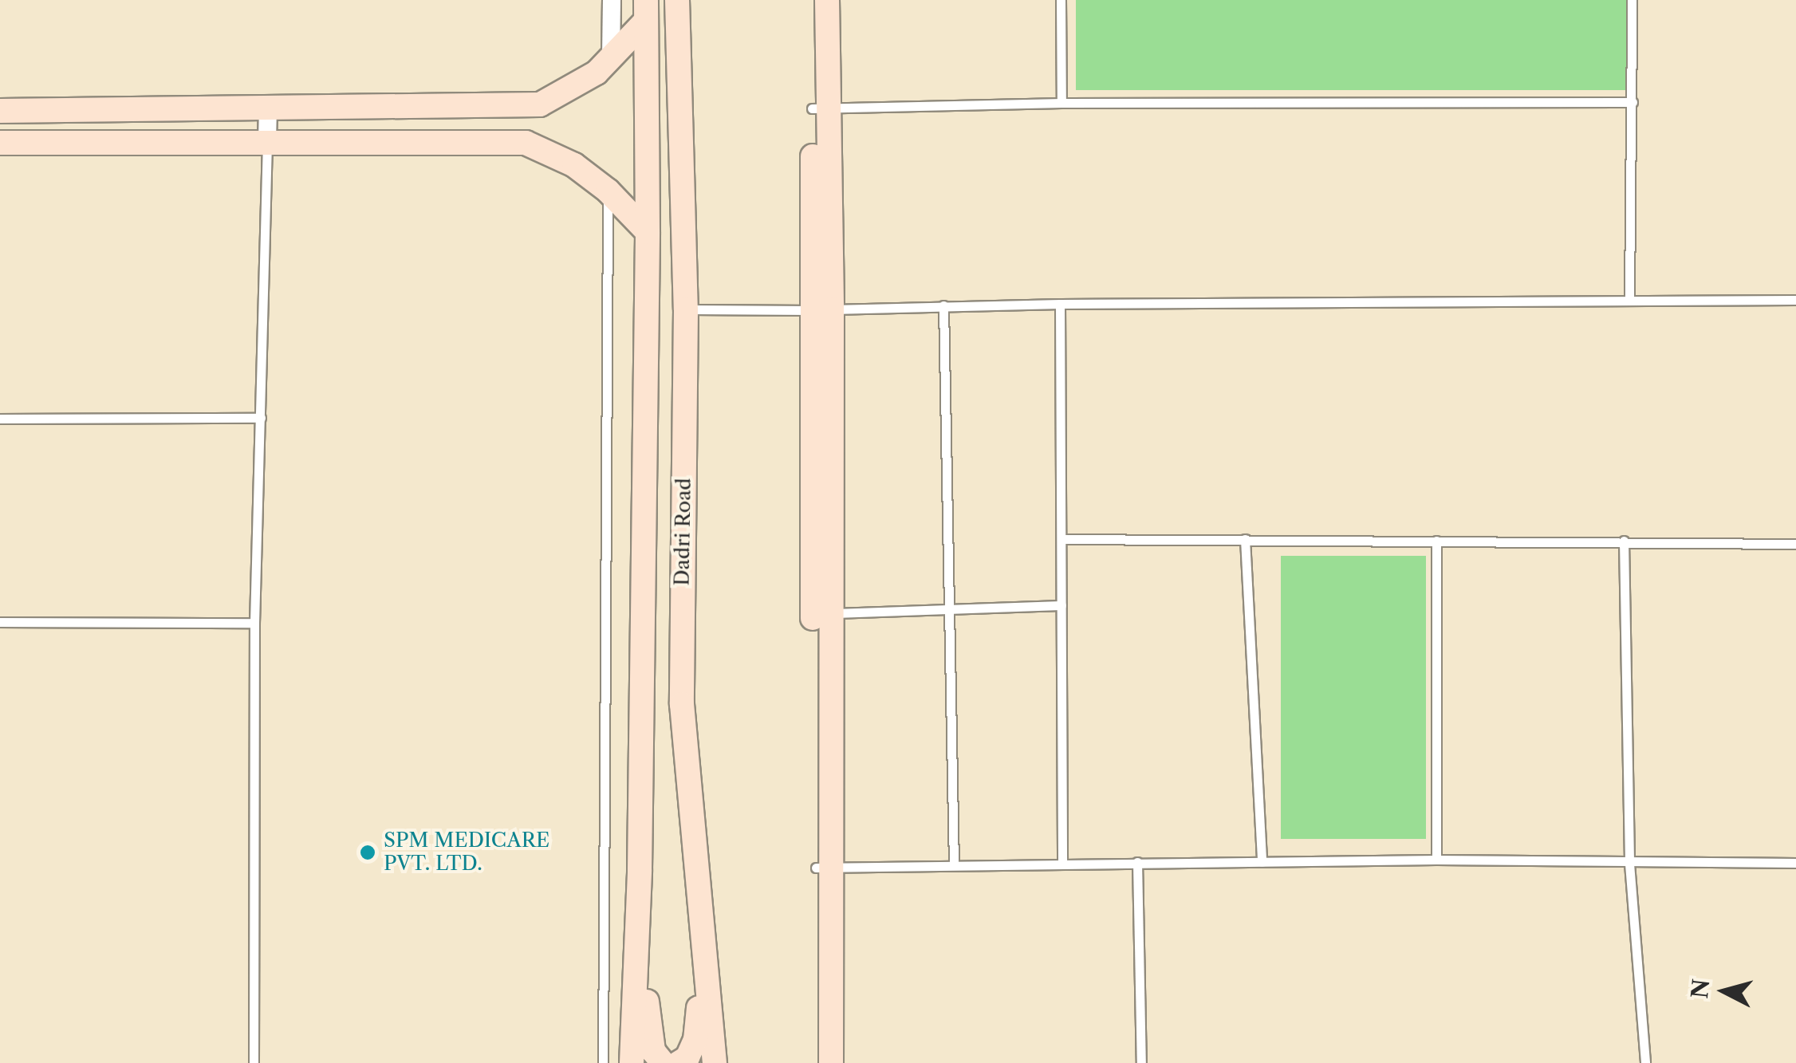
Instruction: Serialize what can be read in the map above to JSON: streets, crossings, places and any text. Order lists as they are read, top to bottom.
{
  "streets": {
    "street": ["Dadri Road"]
  },
  "places": ["SPM MEDICARE PVT. LTD."],
  "north": "left"
}
